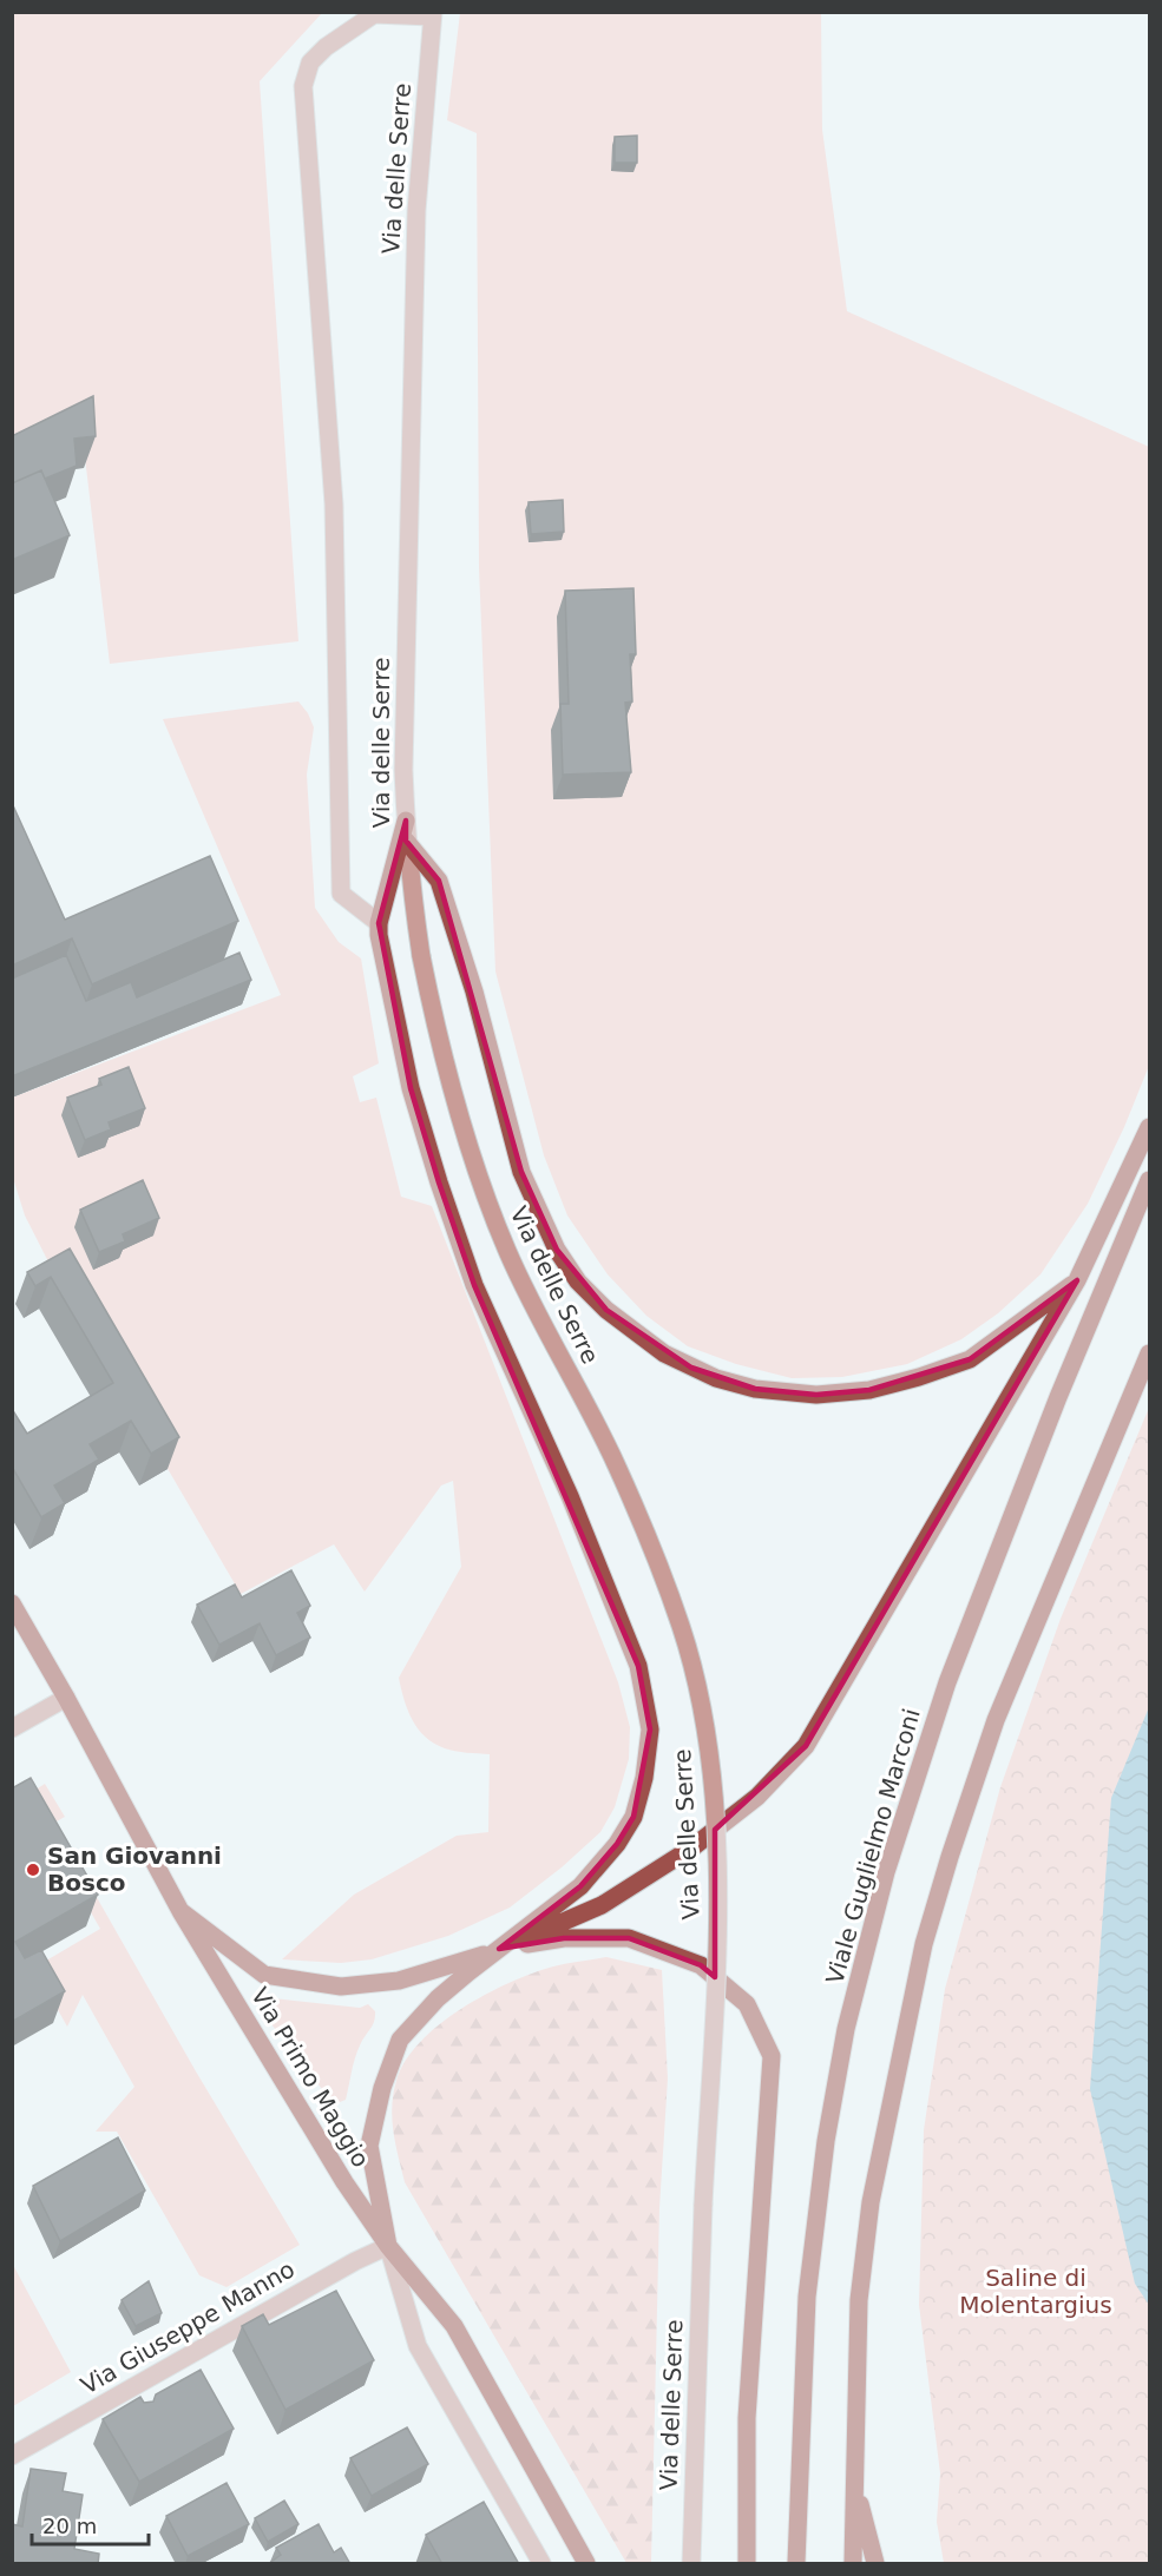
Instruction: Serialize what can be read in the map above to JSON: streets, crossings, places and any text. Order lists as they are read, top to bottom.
{
  "streets": {
    "main road": ["Viale Guglielmo Marconi", "Via Primo Maggio"],
    "street": ["Via delle Serre", "Via Giuseppe Manno"]
  },
  "crossings": [
    ["Via Primo Maggio", "Via Giuseppe Manno"]
  ],
  "parks": ["Saline di Molentargius"],
  "places": ["San Giovanni Bosco"],
  "scale_bar": "20 m"
}
